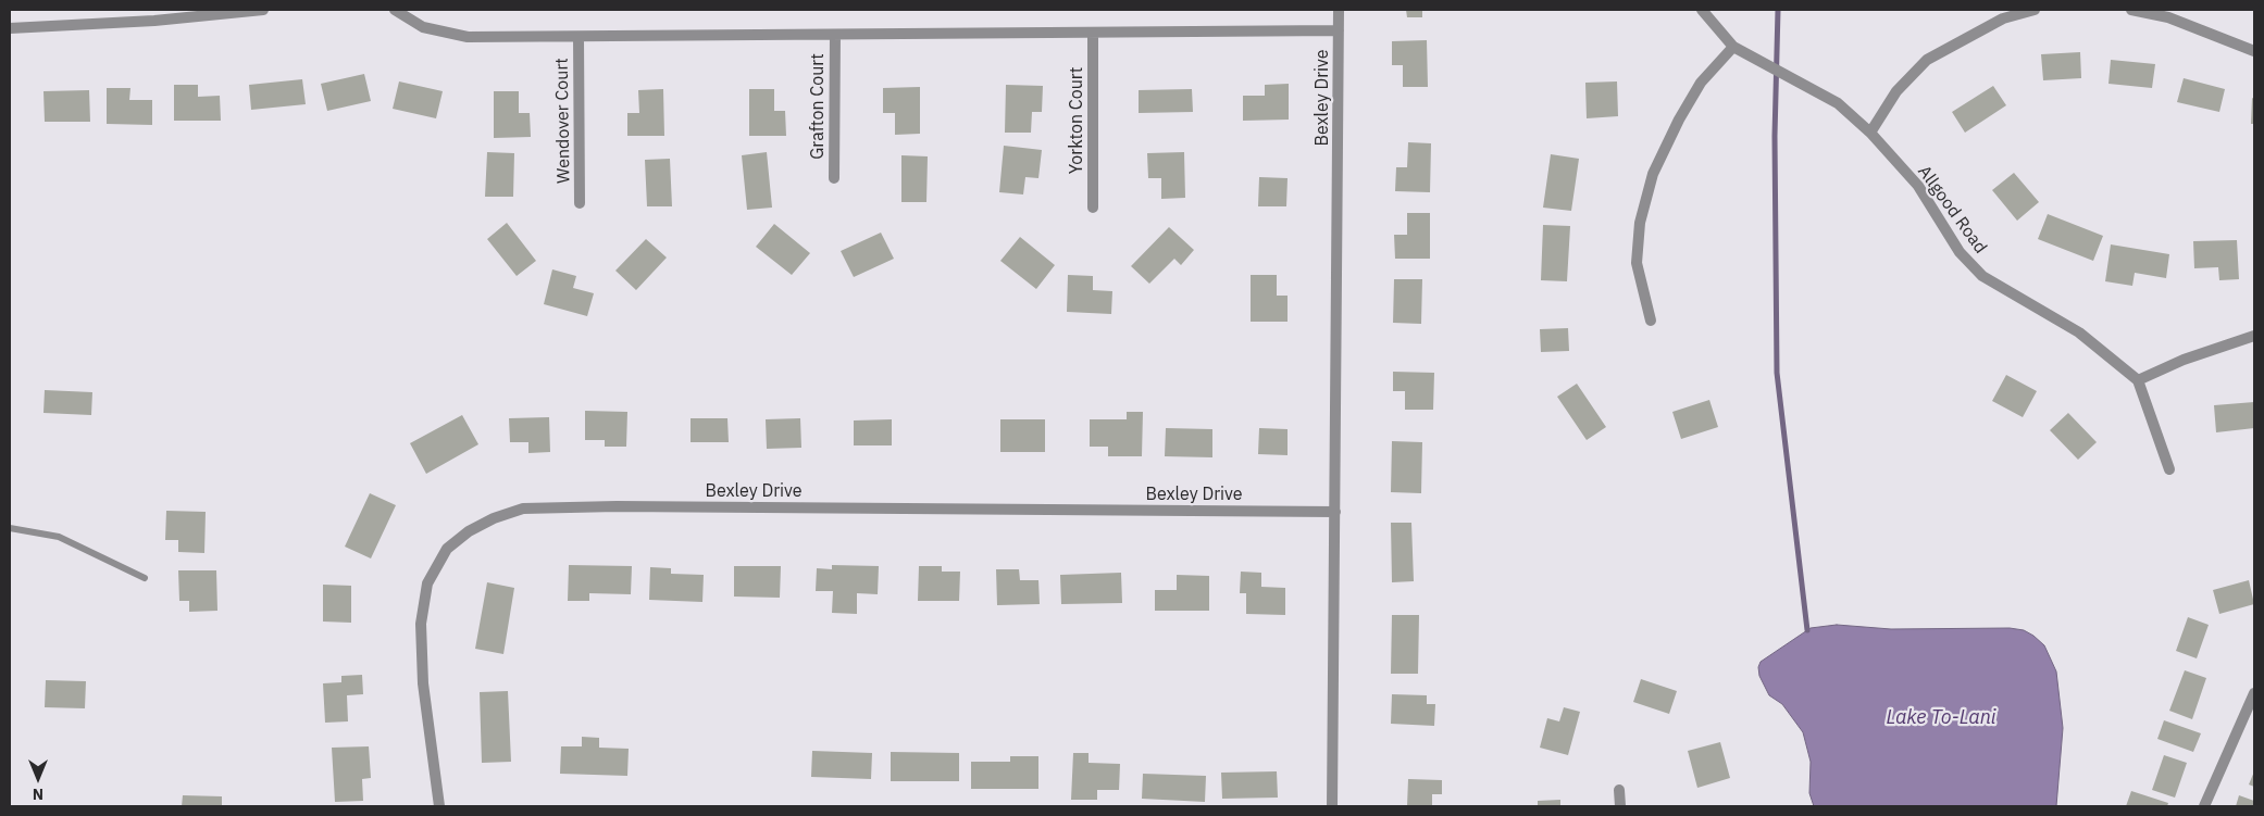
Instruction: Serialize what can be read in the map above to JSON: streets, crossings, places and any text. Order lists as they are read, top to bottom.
{
  "streets": {
    "street": [
      "Bexley Drive",
      "Grafton Court",
      "Wendover Court",
      "Yorkton Court",
      "Allgood Road"
    ]
  },
  "water": ["Lake To-Lani"],
  "north": "bottom"
}
